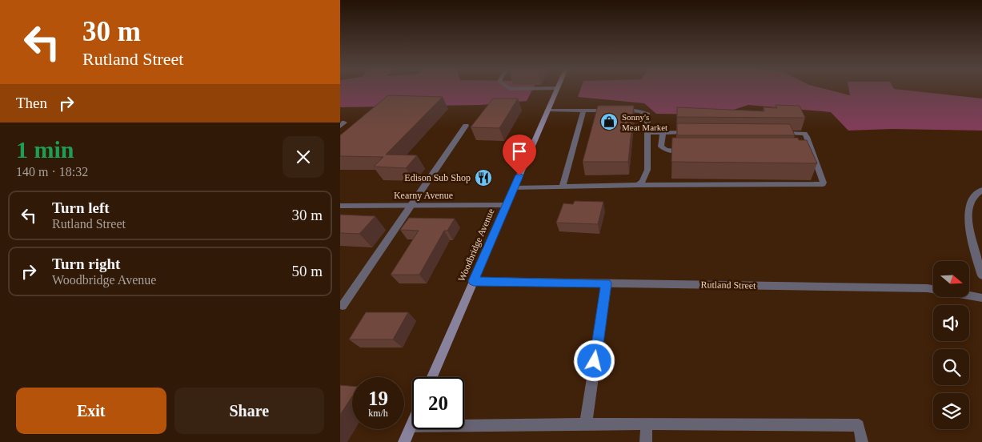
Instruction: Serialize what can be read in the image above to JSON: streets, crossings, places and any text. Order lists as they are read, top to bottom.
{
  "streets": {
    "main road": ["Woodbridge Avenue"],
    "street": ["Kearny Avenue", "Rutland Street"]
  },
  "crossings": [
    ["Kearny Avenue", "Woodbridge Avenue"],
    ["Woodbridge Avenue", "Rutland Street"]
  ],
  "places": {
    "shop": ["Sonny's Meat Market"],
    "restaurant": ["Edison Sub Shop"]
  },
  "north": "right",
  "page": {
    "turn": ["30 m", "Rutland Street"],
    "then": "Then",
    "heading": ["1 min", "140 m · 18:32"],
    "list": [
      {
        "name": "Turn left",
        "note": "Rutland Street",
        "value": "30 m"
      },
      {
        "name": "Turn right",
        "note": "Woodbridge Avenue",
        "value": "50 m"
      }
    ],
    "speed": "19 km/h",
    "limit": "20",
    "buttons": ["Exit", "Share"]
  }
}
